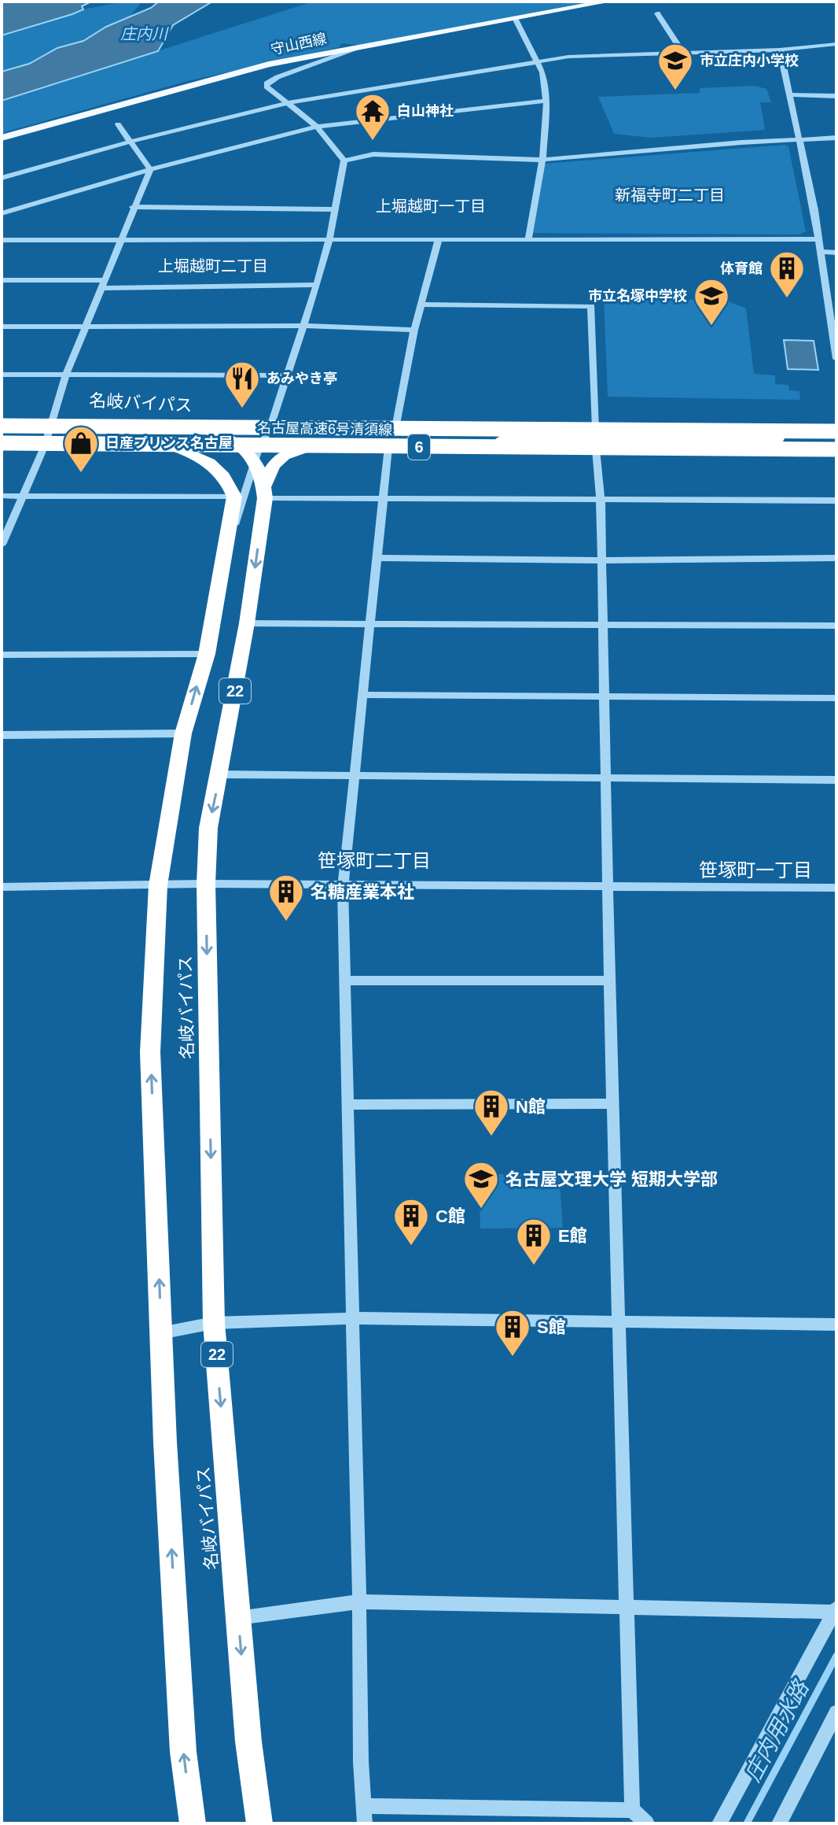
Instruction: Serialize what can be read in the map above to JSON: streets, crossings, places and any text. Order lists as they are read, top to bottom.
{
  "streets": {
    "highway": [
      "名岐バイパス",
      "名古屋高速6号清須線",
      "6",
      "22"
    ],
    "main road": ["守山西線"]
  },
  "crossings": [
    ["名岐バイパス", "名古屋高速6号清須線"]
  ],
  "districts": [
    "新福寺町二丁目",
    "上堀越町一丁目",
    "上堀越町二丁目",
    "笹塚町二丁目",
    "笹塚町一丁目"
  ],
  "water": ["庄内川", "庄内用水路"],
  "places": {
    "school or university": ["市立庄内小学校", "市立名塚中学校", "名古屋文理大学 短期大学部"],
    "temple": ["白山神社"],
    "building": [
      "体育館",
      "名糖産業本社",
      "N館",
      "C館",
      "E館",
      "S館"
    ],
    "restaurant": ["あみやき亭"],
    "shop": ["日産プリンス名古屋"]
  }
}
